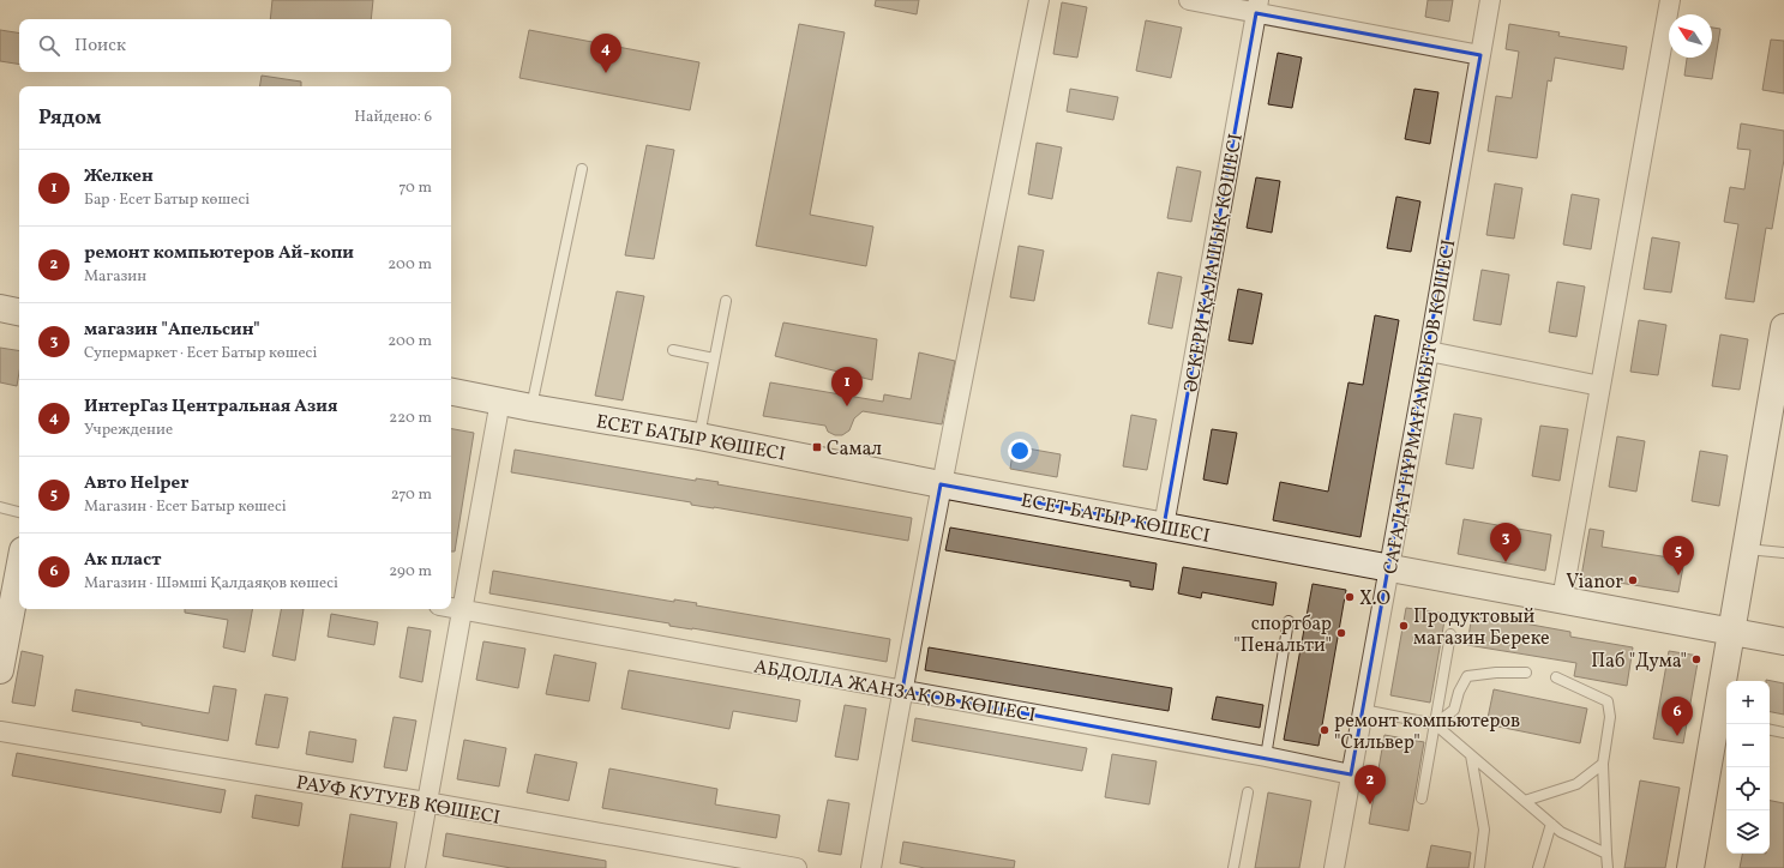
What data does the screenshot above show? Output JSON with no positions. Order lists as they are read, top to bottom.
{
  "streets": {
    "street": [
      "ӘСКЕРИ ҚАЛАШЫҚ КӨШЕСІ",
      "САҒАДАТ НҰРМАҒАМБЕТОВ КӨШЕСІ",
      "ЕСЕТ БАТЫР КӨШЕСІ",
      "АБДОЛЛА ЖАНЗАҚОВ КӨШЕСІ",
      "РАУФ КУТУЕВ КӨШЕСІ"
    ]
  },
  "crossings": [
    ["ӘСКЕРИ ҚАЛАШЫҚ КӨШЕСІ", "ЕСЕТ БАТЫР КӨШЕСІ"],
    ["САҒАДАТ НҰРМАҒАМБЕТОВ КӨШЕСІ", "ЕСЕТ БАТЫР КӨШЕСІ"],
    ["САҒАДАТ НҰРМАҒАМБЕТОВ КӨШЕСІ", "АБДОЛЛА ЖАНЗАҚОВ КӨШЕСІ"]
  ],
  "places": {
    "transit": ["Самал"],
    "other": [
      "Vianor",
      "X.O",
      "Продуктовый магазин Береке",
      "спортбар \"Пенальти\"",
      "Паб \"Дума\"",
      "ремонт компьютеров \"Сильвер\""
    ]
  },
  "north": "top left",
  "page": {
    "search": "Поиск",
    "pins": [
      "4",
      "1",
      "3",
      "5",
      "6",
      "2"
    ],
    "heading": ["Рядом", "Найдено: 6"],
    "list": [
      {
        "mark": "1",
        "name": "Желкен",
        "note": "Бар · Есет Батыр көшесі",
        "value": "70 m"
      },
      {
        "mark": "2",
        "name": "ремонт компьютеров Ай-копи",
        "note": "Магазин",
        "value": "200 m"
      },
      {
        "mark": "3",
        "name": "магазин \"Апельсин\"",
        "note": "Супермаркет · Есет Батыр көшесі",
        "value": "200 m"
      },
      {
        "mark": "4",
        "name": "ИнтерГаз Центральная Азия",
        "note": "Учреждение",
        "value": "220 m"
      },
      {
        "mark": "5",
        "name": "Авто Helper",
        "note": "Магазин · Есет Батыр көшесі",
        "value": "270 m"
      },
      {
        "mark": "6",
        "name": "Ак пласт",
        "note": "Магазин · Шәмші Қалдаяқов көшесі",
        "value": "290 m"
      }
    ],
    "map_buttons": ["+", "−"]
  }
}
